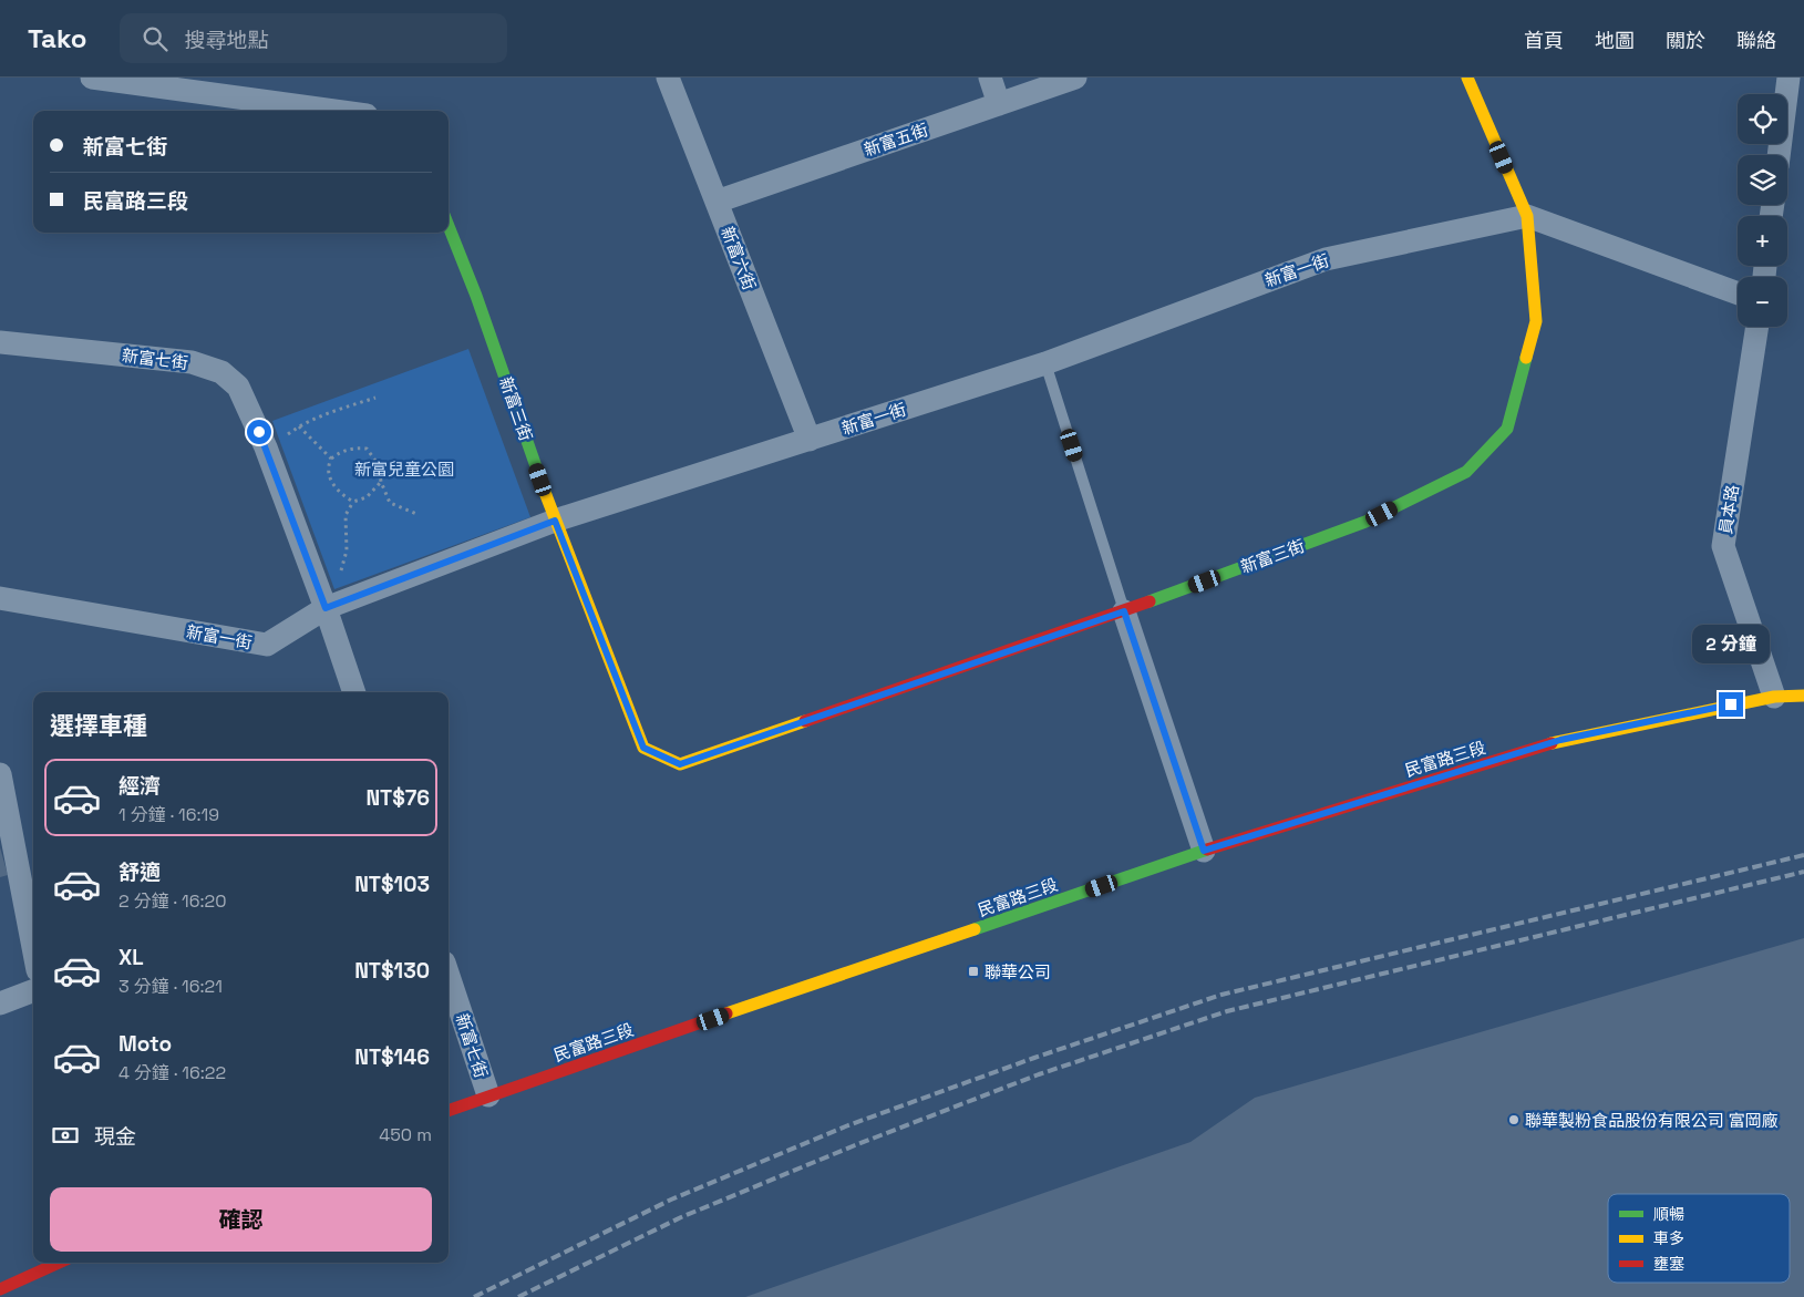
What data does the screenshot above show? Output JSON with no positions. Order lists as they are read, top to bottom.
{
  "streets": {
    "street": [
      "新富五街",
      "新富六街",
      "新富一街",
      "新富七街",
      "新富三街",
      "員本路",
      "民富路三段"
    ]
  },
  "crossings": [
    ["新富五街", "新富六街"],
    ["新富六街", "新富一街"],
    ["新富一街", "新富七街"],
    ["新富一街", "新富三街"],
    ["新富七街", "民富路三段"],
    ["員本路", "民富路三段"]
  ],
  "parks": ["新富兒童公園"],
  "places": {
    "transit": ["聯華公司"],
    "other": ["聯華製粉食品股份有限公司 富岡廠"]
  },
  "legend": ["順暢", "車多", "壅塞"],
  "page": {
    "header": "Tako",
    "search": "搜尋地點",
    "nav": [
      "首頁",
      "地圖",
      "關於",
      "聯絡"
    ],
    "map_buttons": ["+", "−"],
    "banner": ["新富七街", "民富路三段"],
    "bubble": "2 分鐘",
    "heading": "選擇車種",
    "list": [
      {
        "name": "經濟",
        "note": "1 分鐘 · 16:19",
        "value": "NT$76"
      },
      {
        "name": "舒適",
        "note": "2 分鐘 · 16:20",
        "value": "NT$103"
      },
      {
        "name": "XL",
        "note": "3 分鐘 · 16:21",
        "value": "NT$130"
      },
      {
        "name": "Moto",
        "note": "4 分鐘 · 16:22",
        "value": "NT$146"
      }
    ],
    "pay": ["現金", "450 m"],
    "buttons": "確認"
  }
}
